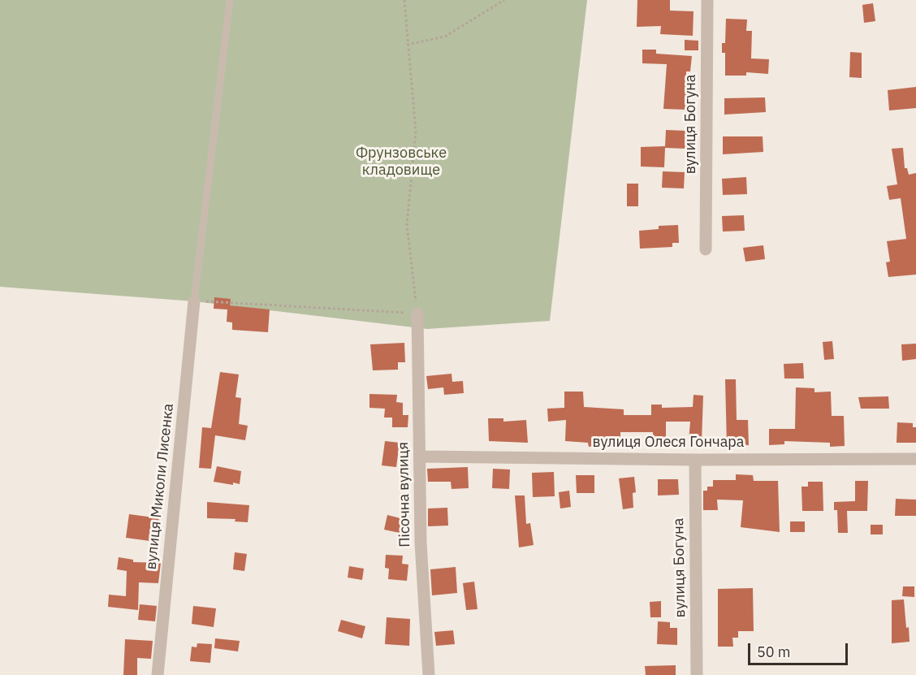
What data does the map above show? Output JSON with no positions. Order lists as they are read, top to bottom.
{
  "streets": {
    "street": [
      "вулиця Богуна",
      "вулиця Олеся Гончара",
      "вулиця Миколи Лисенка",
      "Пісочна вулиця"
    ]
  },
  "crossings": [
    ["вулиця Богуна", "вулиця Олеся Гончара"],
    ["вулиця Олеся Гончара", "Пісочна вулиця"]
  ],
  "parks": ["Фрунзовське кладовище"],
  "scale_bar": "50 m"
}
